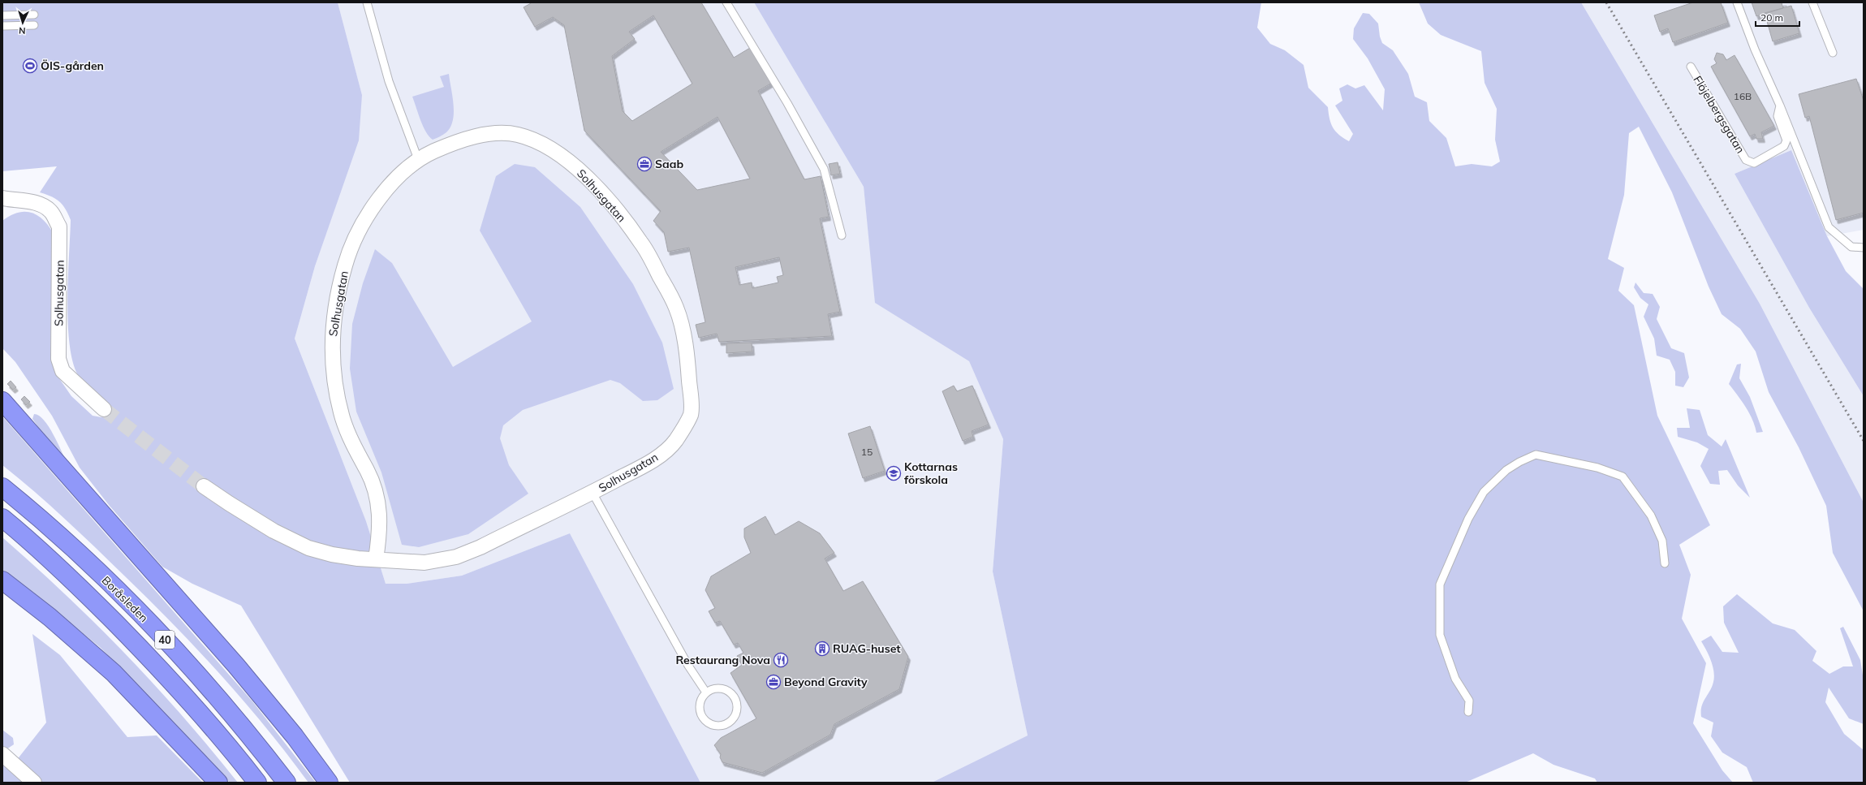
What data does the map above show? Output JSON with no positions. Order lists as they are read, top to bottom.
{
  "streets": {
    "highway": ["Boråsleden", "40"],
    "street": ["Solhusgatan"],
    "lane": ["Flöjelbergsgatan"]
  },
  "places": {
    "sports": ["ÖIS-gården"],
    "office": ["Saab", "Beyond Gravity"],
    "school or university": ["Kottarnas förskola"],
    "building": ["RUAG-huset"],
    "restaurant": ["Restaurang Nova"]
  },
  "house_numbers": ["16B", "15"],
  "scale_bar": "20 m",
  "north": "bottom"
}
